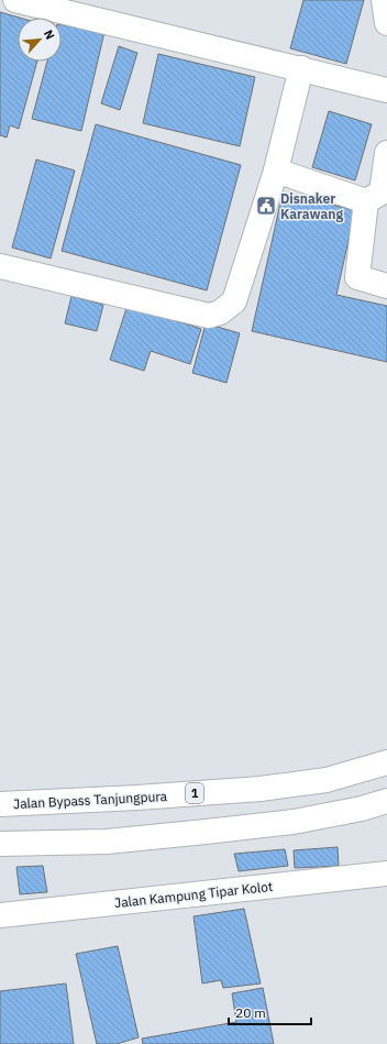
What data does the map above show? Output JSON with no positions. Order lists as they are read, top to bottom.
{
  "streets": {
    "main road": ["1", "Jalan Bypass Tanjungpura", "Jalan Kampung Tipar Kolot"]
  },
  "places": {
    "public building": ["Disnaker Karawang"]
  },
  "scale_bar": "20 m",
  "north": "top right"
}
